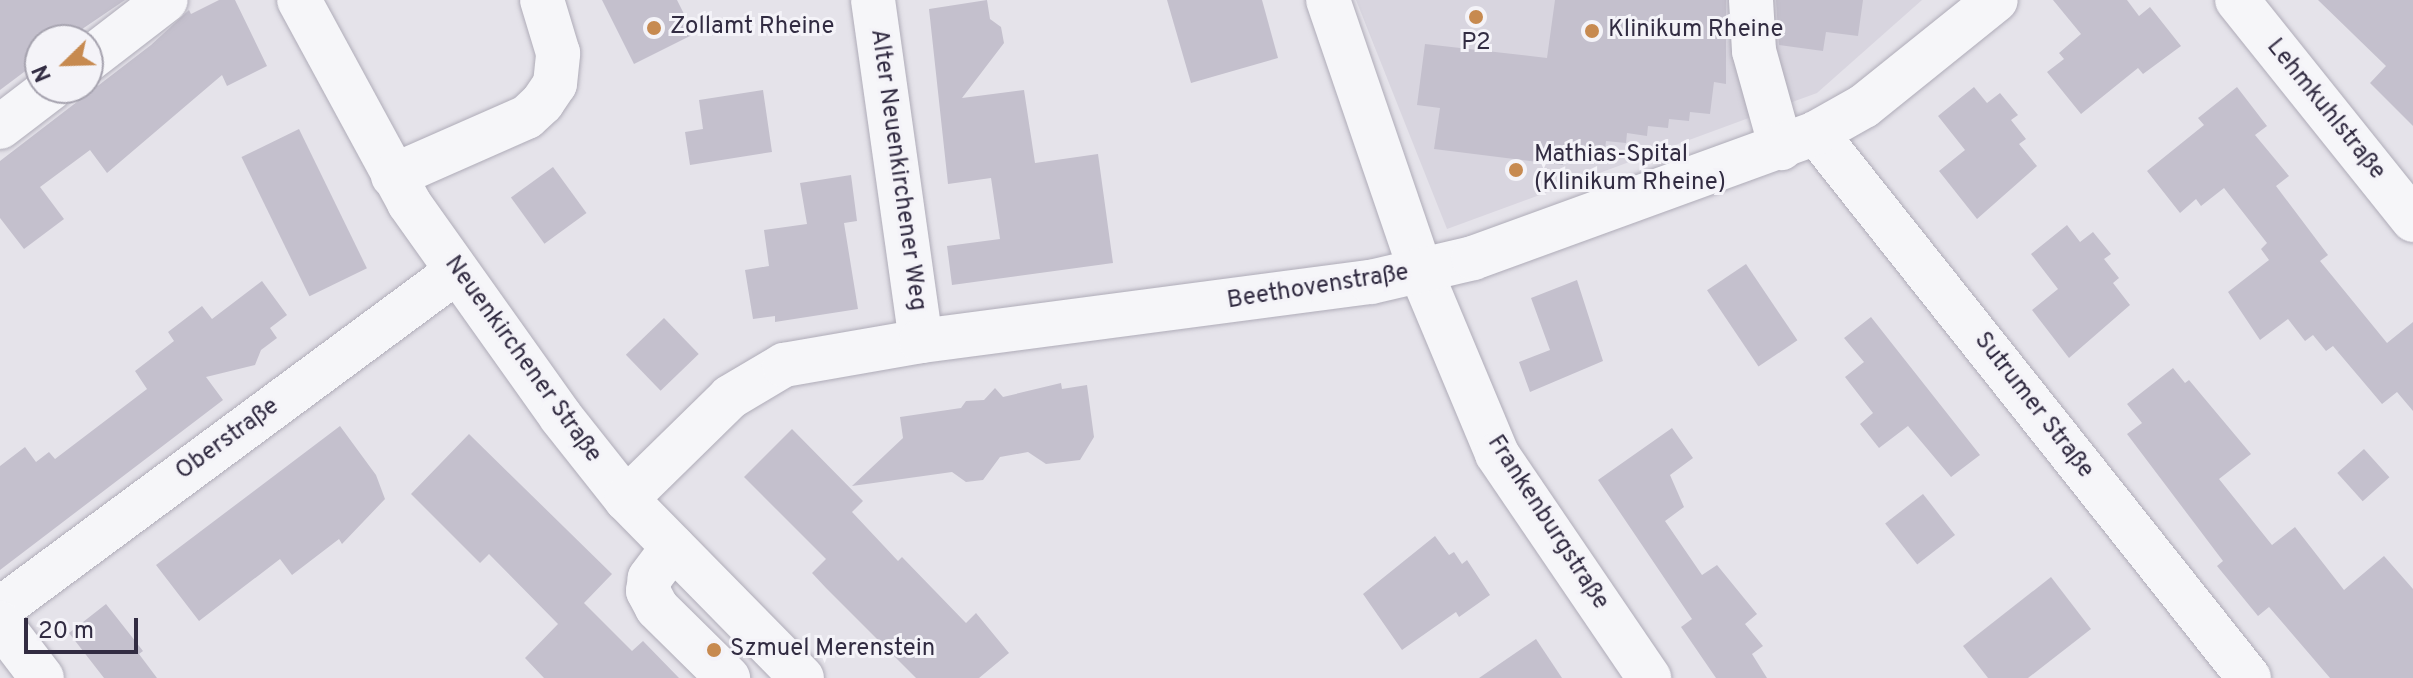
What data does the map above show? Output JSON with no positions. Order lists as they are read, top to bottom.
{
  "streets": {
    "street": [
      "Lehmkuhlstraße",
      "Alter Neuenkirchener Weg",
      "Beethovenstraße",
      "Neuenkirchener Straße",
      "Sutrumer Straße",
      "Oberstraße",
      "Frankenburgstraße"
    ]
  },
  "crossings": [
    ["Alter Neuenkirchener Weg", "Beethovenstraße"],
    ["Beethovenstraße", "Neuenkirchener Straße"],
    ["Beethovenstraße", "Sutrumer Straße"],
    ["Beethovenstraße", "Frankenburgstraße"],
    ["Neuenkirchener Straße", "Oberstraße"]
  ],
  "places": [
    "P2",
    "Zollamt Rheine",
    "Klinikum Rheine",
    "Mathias-Spital (Klinikum Rheine)",
    "Szmuel Merenstein"
  ],
  "scale_bar": "20 m",
  "north": "bottom left"
}
